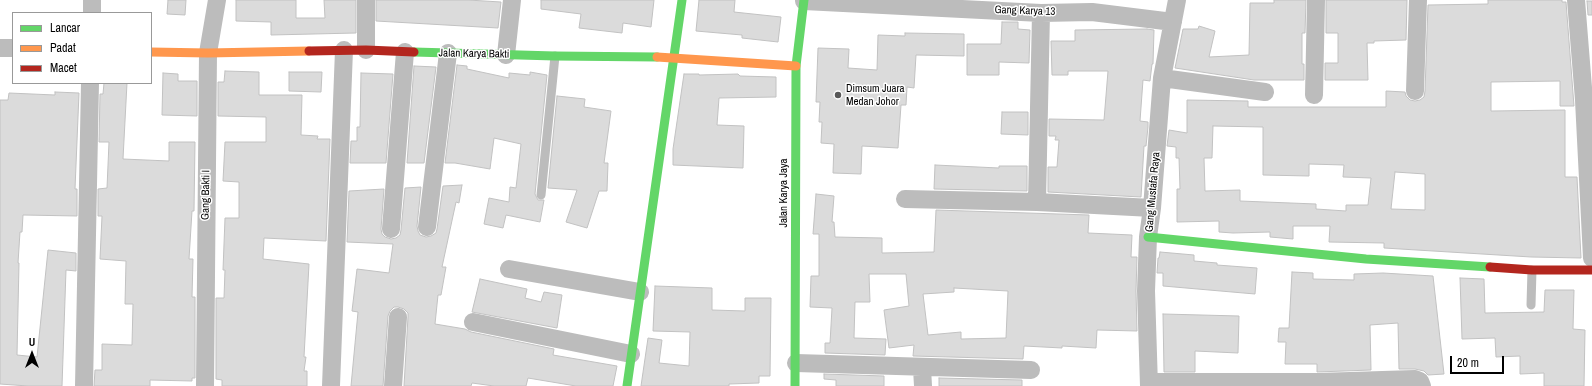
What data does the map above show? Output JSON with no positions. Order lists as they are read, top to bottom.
{
  "streets": {
    "street": [
      "Gang Karya 13",
      "Jalan Karya Bakti",
      "Gang Mustafa Raya",
      "Jalan Karya Jaya",
      "Gang Bakti I"
    ]
  },
  "crossings": [
    ["Gang Karya 13", "Gang Mustafa Raya"],
    ["Gang Karya 13", "Jalan Karya Jaya"],
    ["Jalan Karya Bakti", "Jalan Karya Jaya"],
    ["Jalan Karya Bakti", "Gang Bakti I"]
  ],
  "places": ["Dimsum Juara Medan Johor"],
  "legend": ["Lancar", "Padat", "Macet"],
  "scale_bar": "20 m",
  "north": "top"
}
